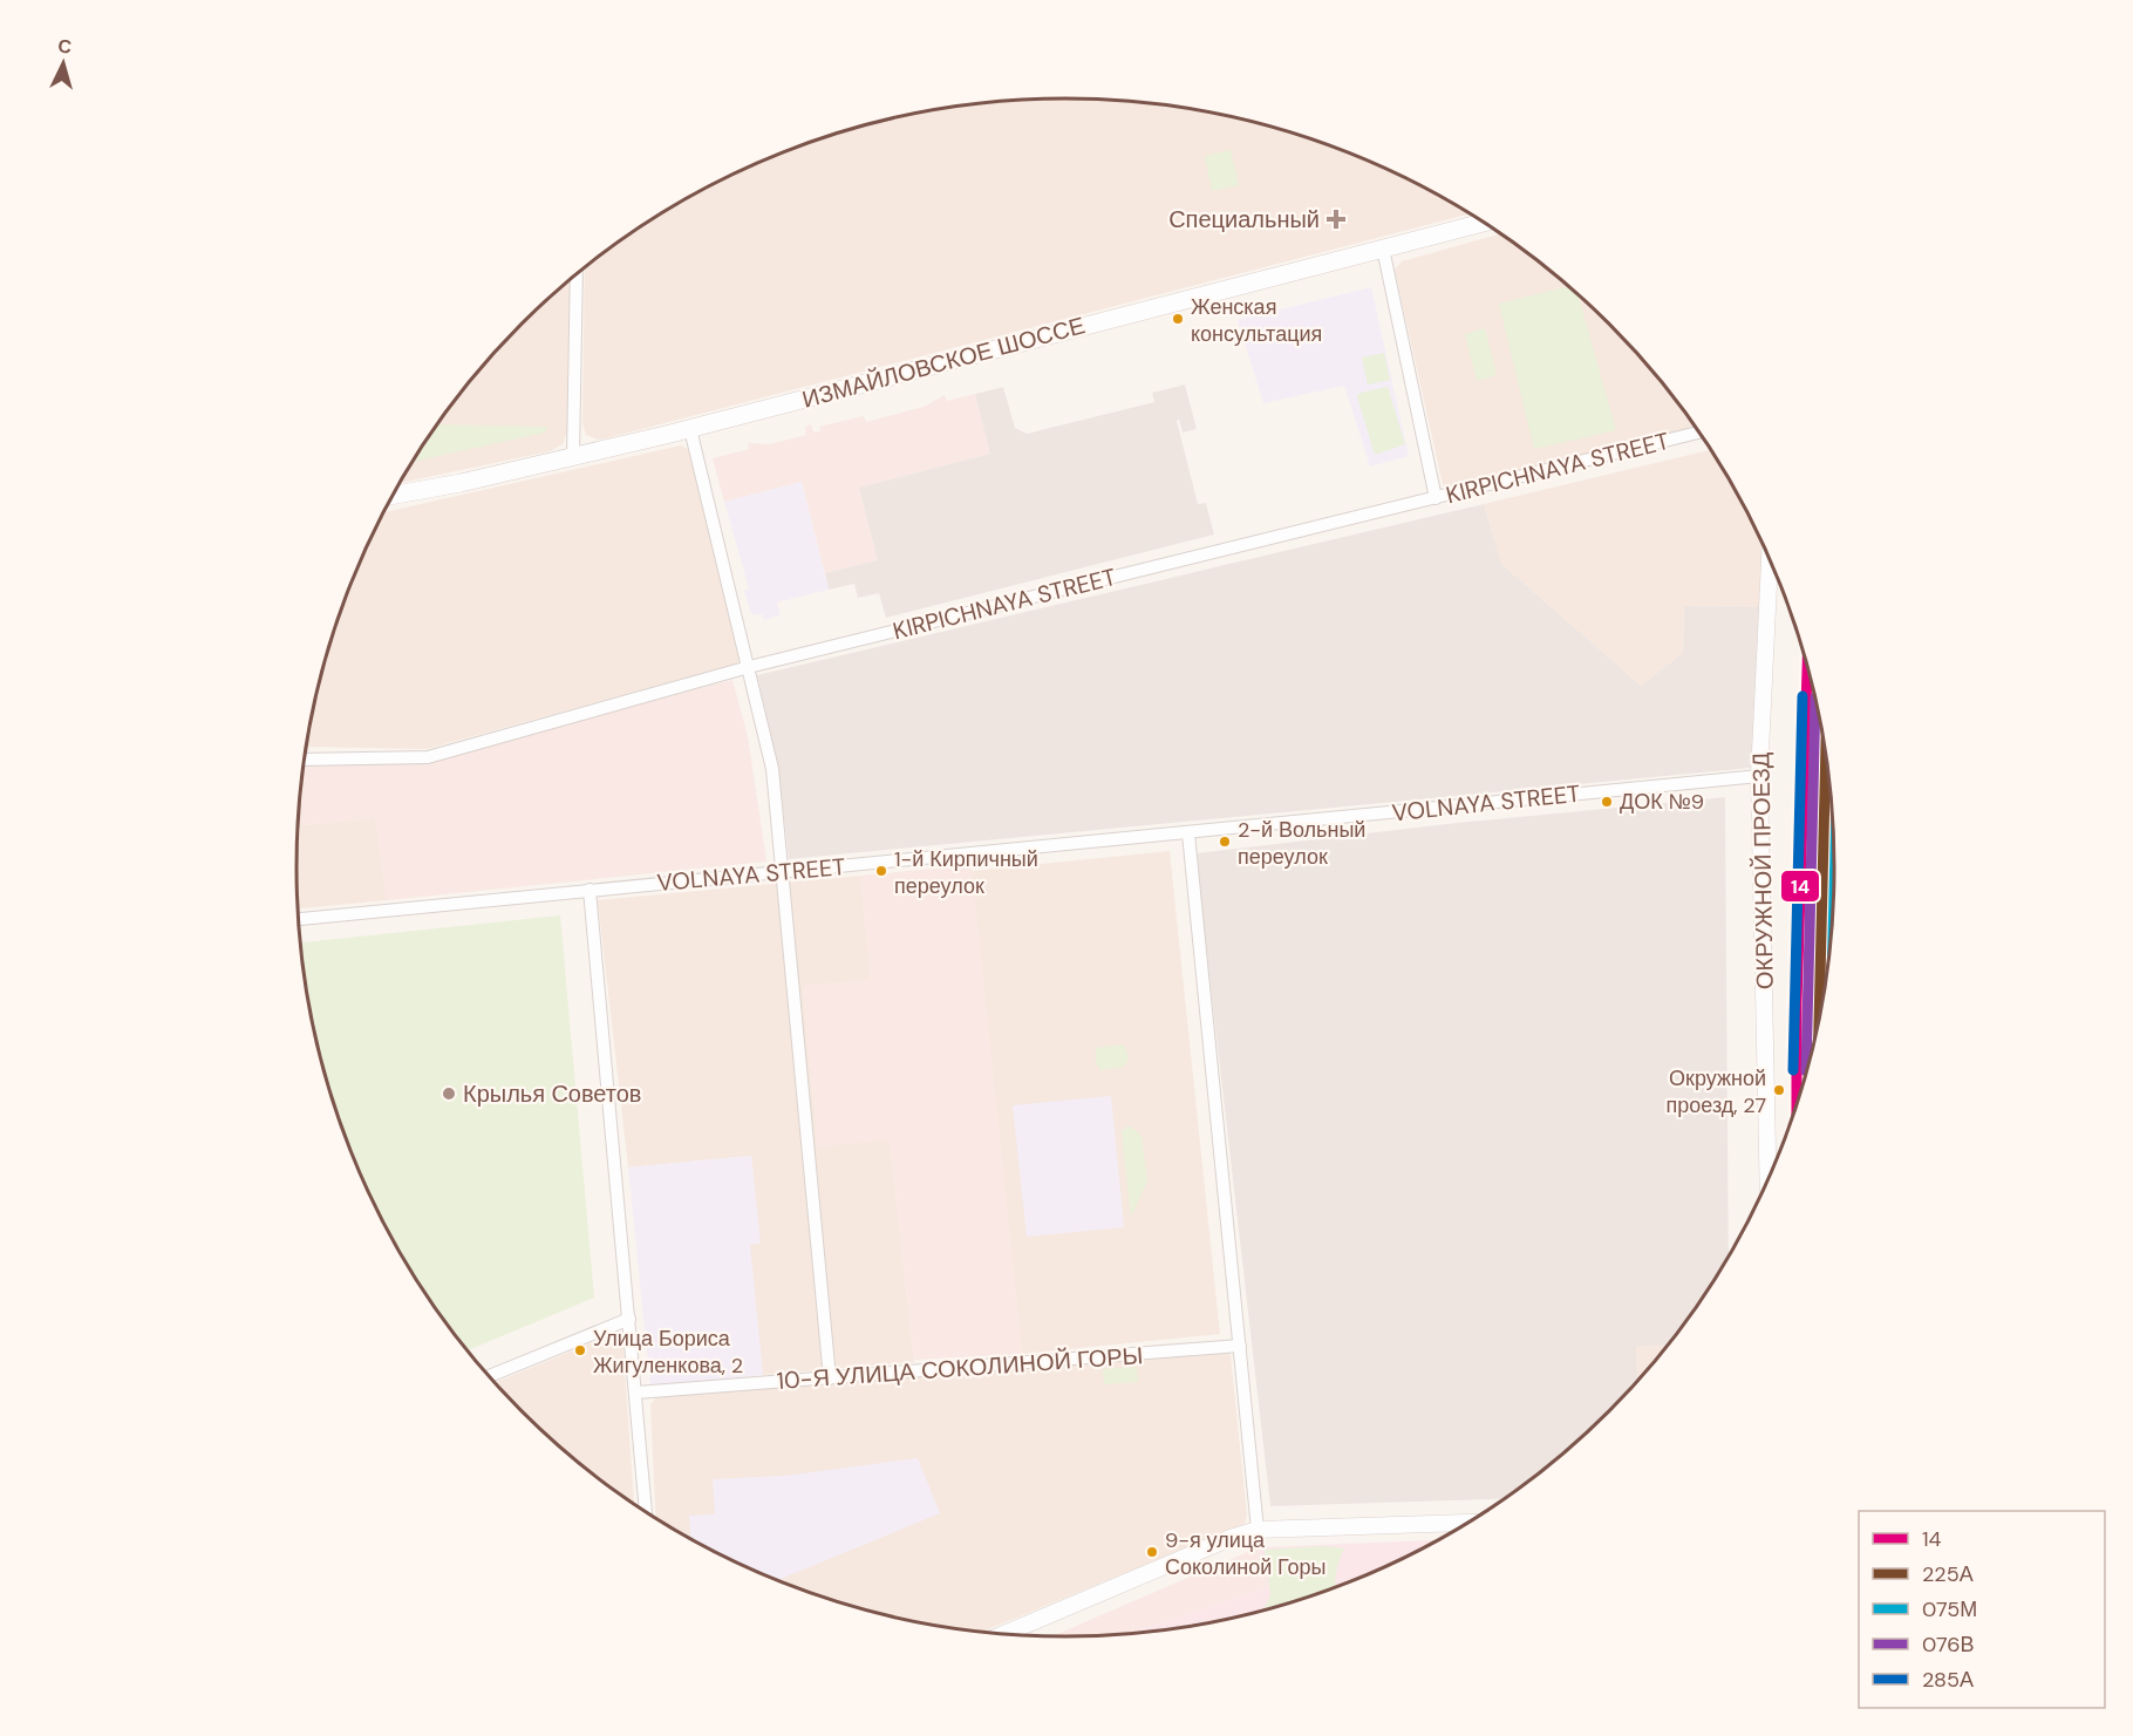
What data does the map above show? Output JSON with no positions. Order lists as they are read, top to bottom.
{
  "streets": {
    "main road": ["ИЗМАЙЛОВСКОЕ ШОССЕ"],
    "street": [
      "KIRPICHNAYA STREET",
      "VOLNAYA STREET",
      "ОКРУЖНОЙ ПРОЕЗД",
      "10-Я УЛИЦА СОКОЛИНОЙ ГОРЫ"
    ]
  },
  "crossings": [
    ["VOLNAYA STREET", "ОКРУЖНОЙ ПРОЕЗД"]
  ],
  "places": {
    "health": ["Специальный"],
    "other": [
      "Женская консультация",
      "ДОК №9",
      "2-й Вольный переулок",
      "1-й Кирпичный переулок",
      "Окружной проезд, 27",
      "Крылья Советов",
      "Улица Бориса Жигуленкова, 2",
      "9-я улица Соколиной Горы"
    ]
  },
  "lines": [
    "transit line 14",
    "transit line 285А",
    "transit line 076В",
    "transit line 225А",
    "transit line 075М"
  ],
  "legend": [
    "14",
    "225А",
    "075М",
    "076В",
    "285А"
  ],
  "north": "top"
}
